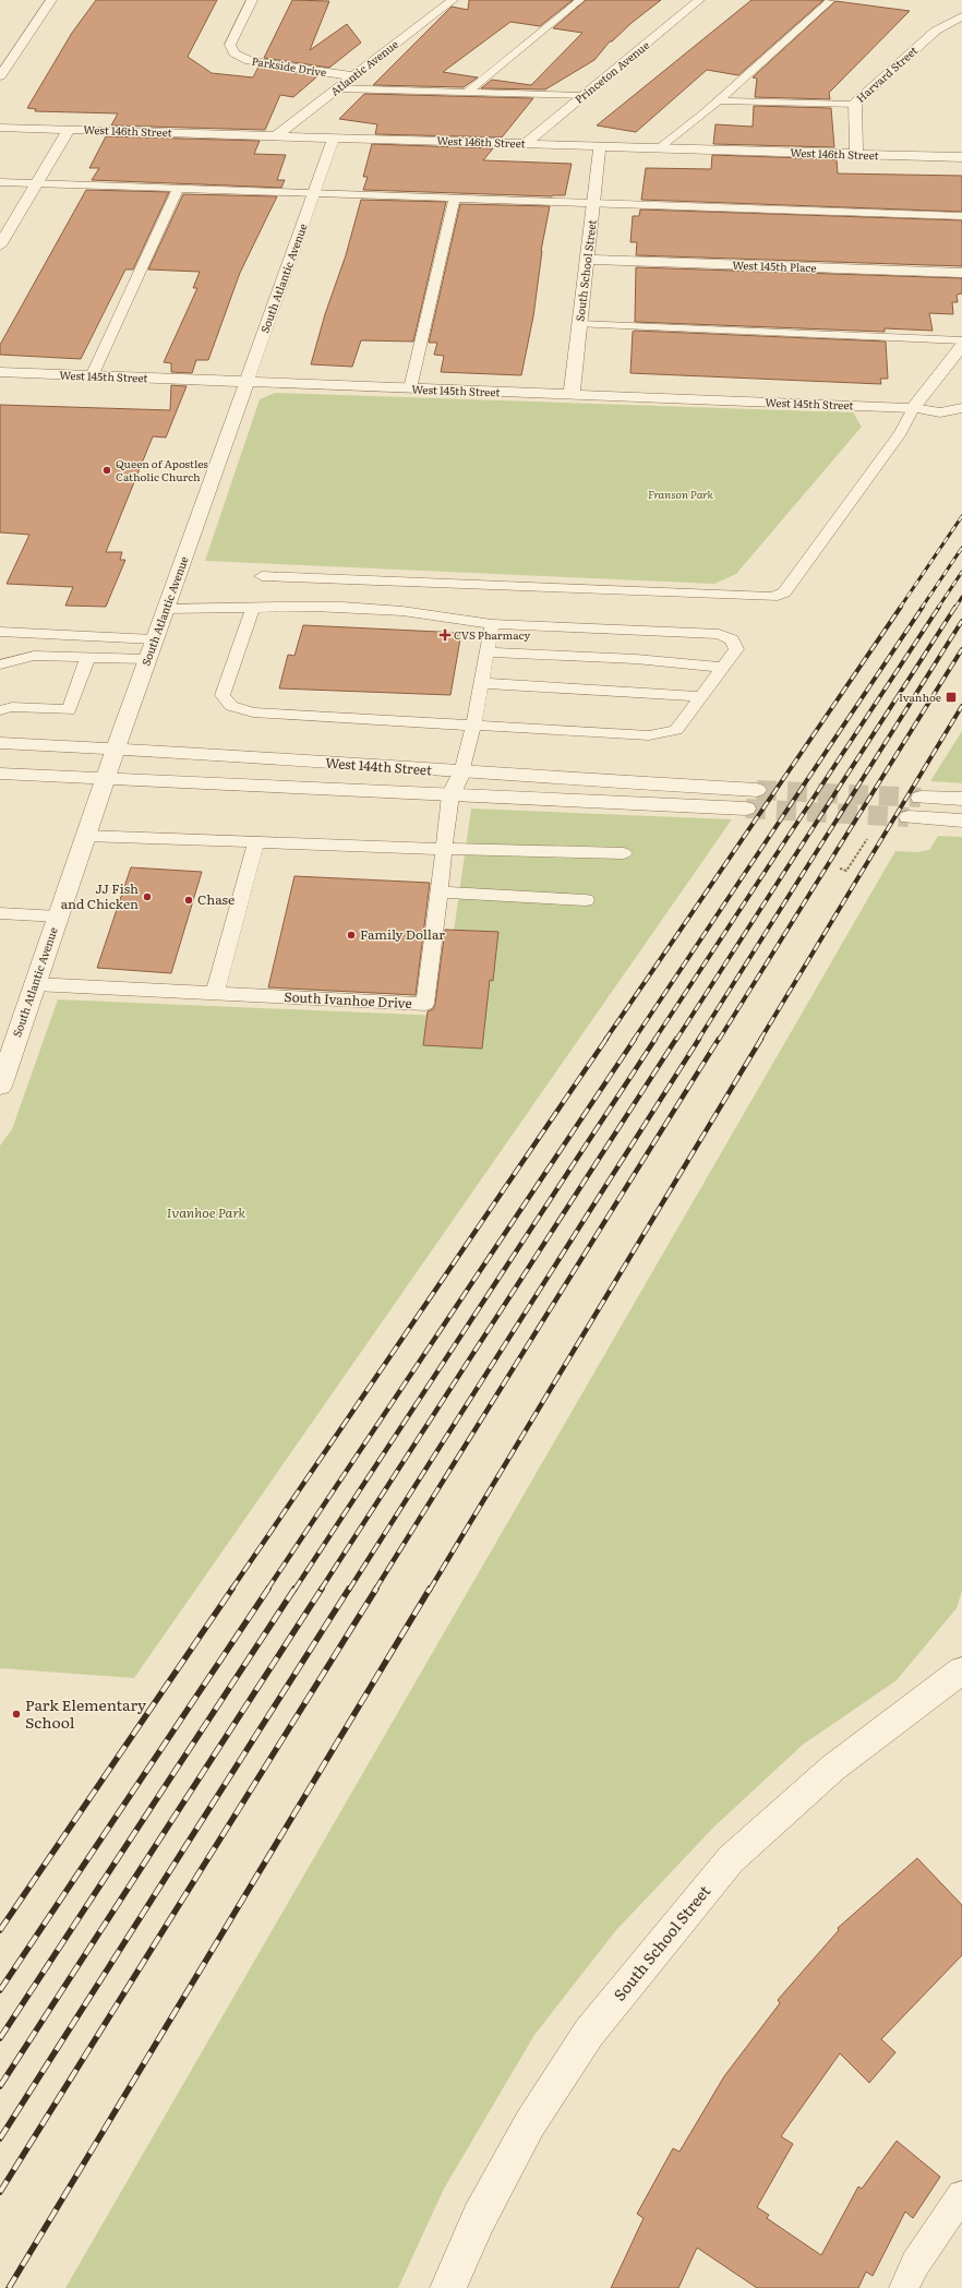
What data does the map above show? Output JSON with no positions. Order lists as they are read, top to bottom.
{
  "streets": {
    "street": [
      "Parkside Drive",
      "Atlantic Avenue",
      "Princeton Avenue",
      "Harvard Street",
      "West 146th Street",
      "West 145th Place",
      "South School Street",
      "South Atlantic Avenue",
      "West 145th Street",
      "West 144th Street",
      "South Ivanhoe Drive"
    ]
  },
  "crossings": [
    ["Parkside Drive", "Atlantic Avenue"],
    ["Atlantic Avenue", "West 146th Street"],
    ["Princeton Avenue", "West 146th Street"],
    ["Harvard Street", "West 146th Street"],
    ["West 146th Street", "South School Street"],
    ["West 146th Street", "South Atlantic Avenue"],
    ["West 145th Place", "South School Street"],
    ["South School Street", "West 145th Street"],
    ["South Atlantic Avenue", "West 145th Street"],
    ["South Atlantic Avenue", "West 144th Street"],
    ["South Atlantic Avenue", "South Ivanhoe Drive"],
    ["West 144th Street", "South Ivanhoe Drive"]
  ],
  "parks": ["Franson Park", "Ivanhoe Park"],
  "places": {
    "other": [
      "Queen of Apostles Catholic Church",
      "JJ Fish and Chicken",
      "Chase",
      "Family Dollar",
      "Park Elementary School"
    ],
    "health": ["CVS Pharmacy"],
    "transit": ["Ivanhoe"]
  }
}
